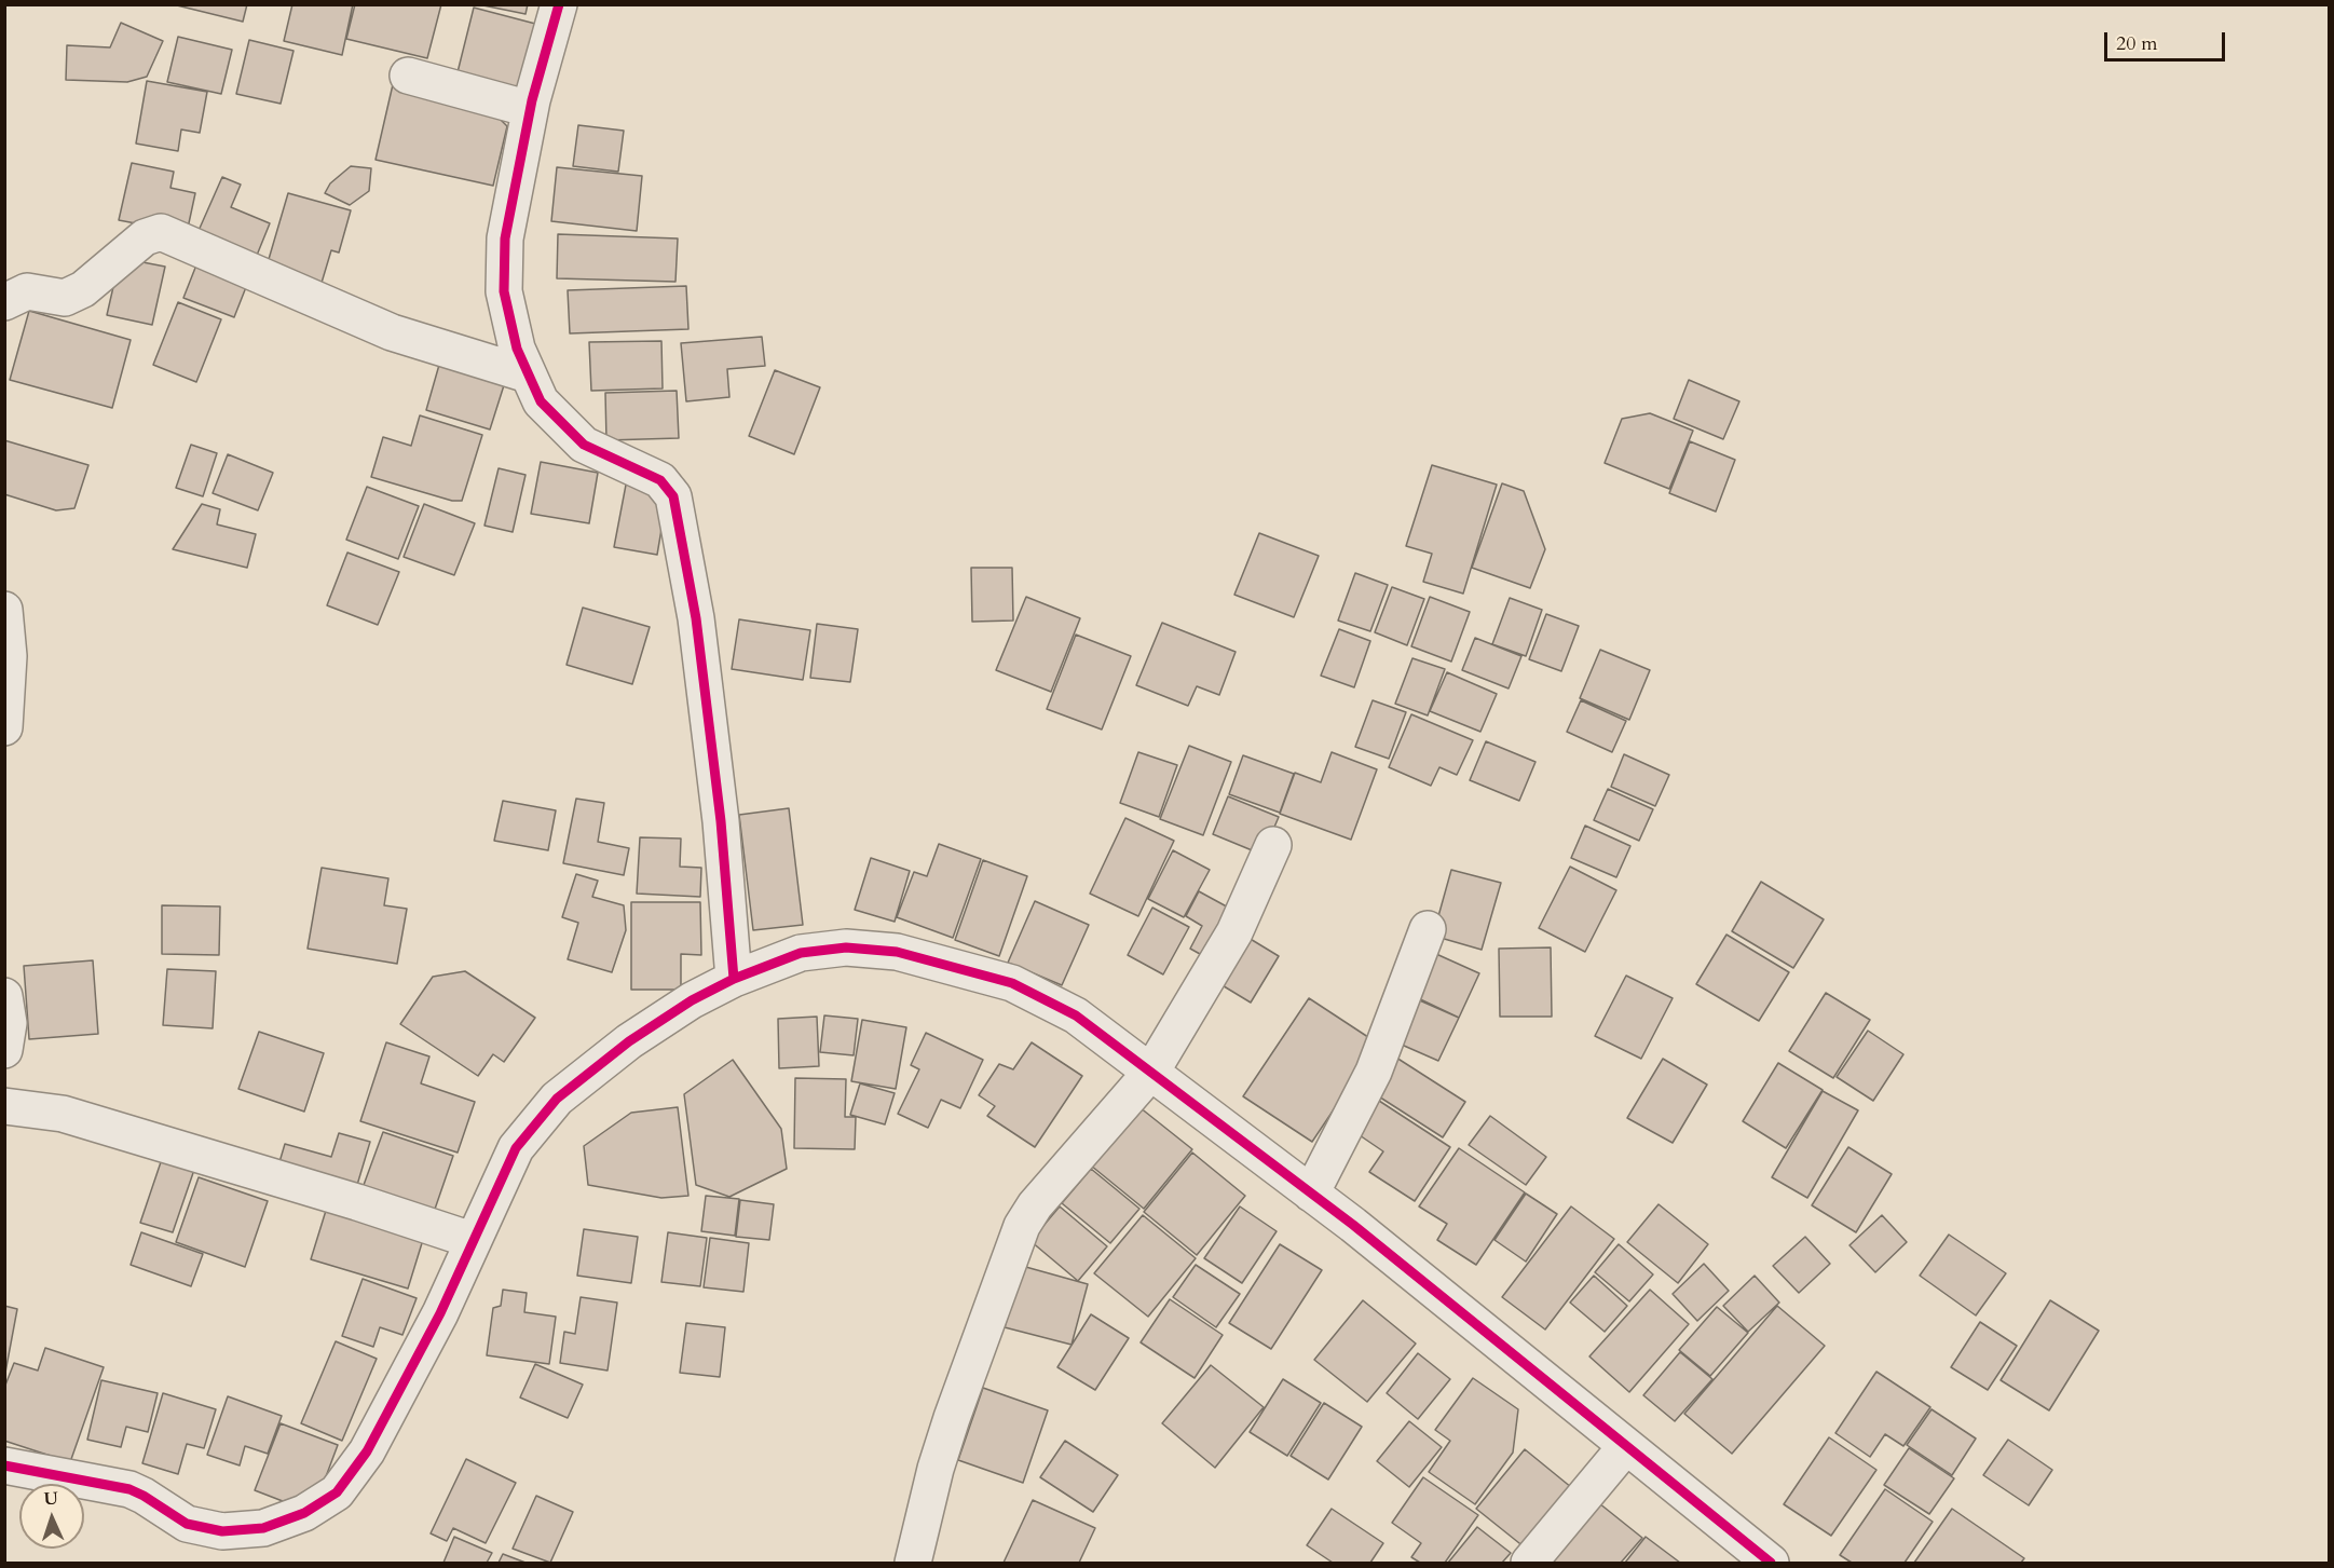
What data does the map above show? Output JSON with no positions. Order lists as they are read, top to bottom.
{
  "scale_bar": "20 m",
  "north": "top"
}
